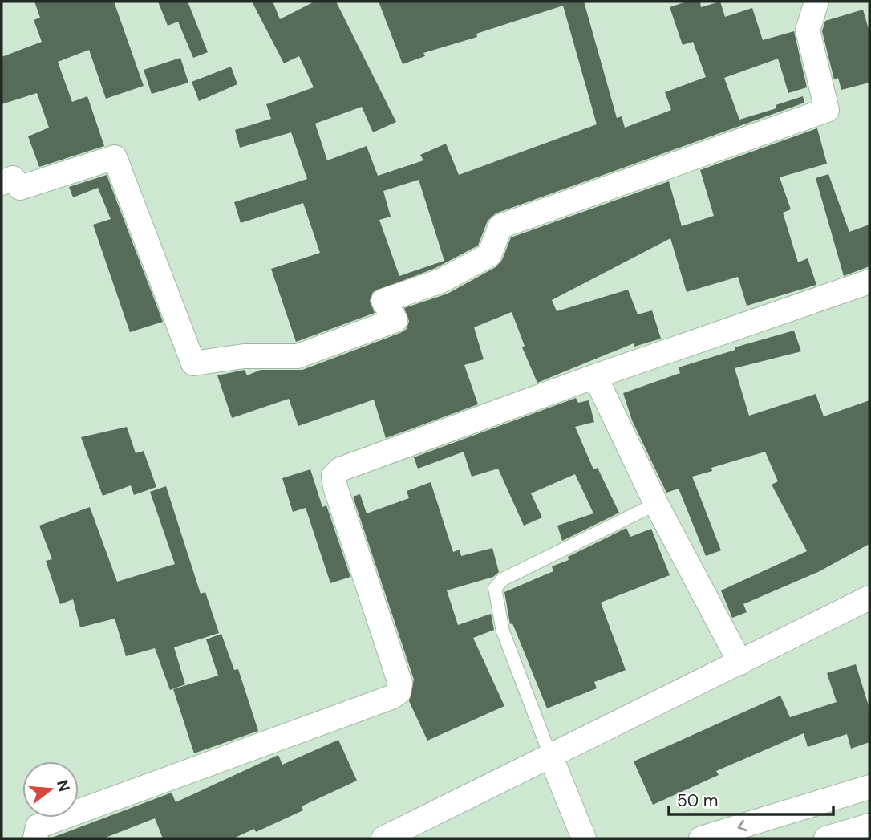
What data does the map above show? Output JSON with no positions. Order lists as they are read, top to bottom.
{
  "scale_bar": "50 m",
  "north": "right"
}
